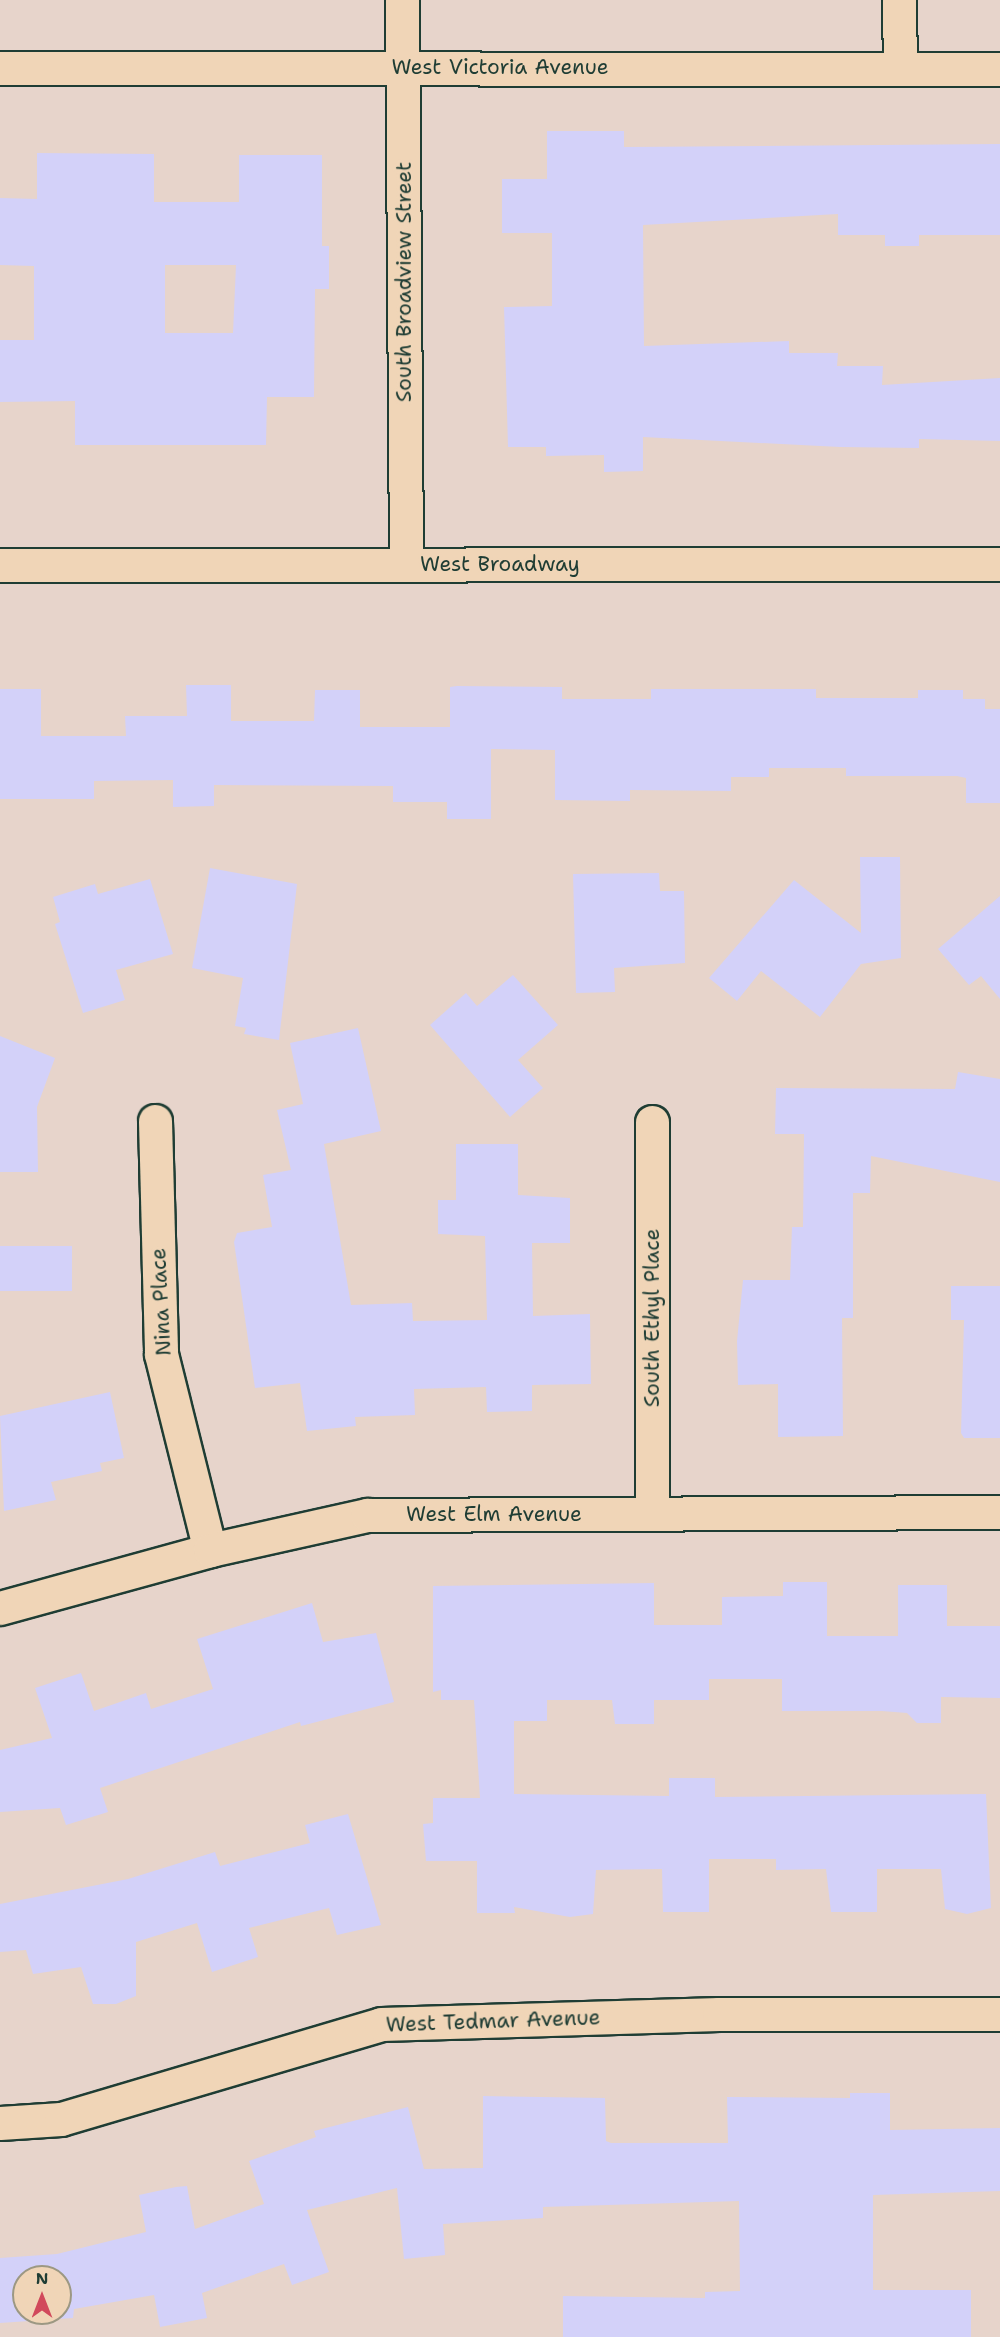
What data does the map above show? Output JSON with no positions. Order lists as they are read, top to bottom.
{
  "streets": {
    "street": [
      "West Victoria Avenue",
      "South Broadview Street",
      "West Broadway",
      "Nina Place",
      "South Ethyl Place",
      "West Elm Avenue",
      "West Tedmar Avenue"
    ]
  },
  "crossings": [
    ["West Victoria Avenue", "South Broadview Street"],
    ["South Broadview Street", "West Broadway"],
    ["Nina Place", "West Elm Avenue"],
    ["South Ethyl Place", "West Elm Avenue"]
  ],
  "north": "top"
}
